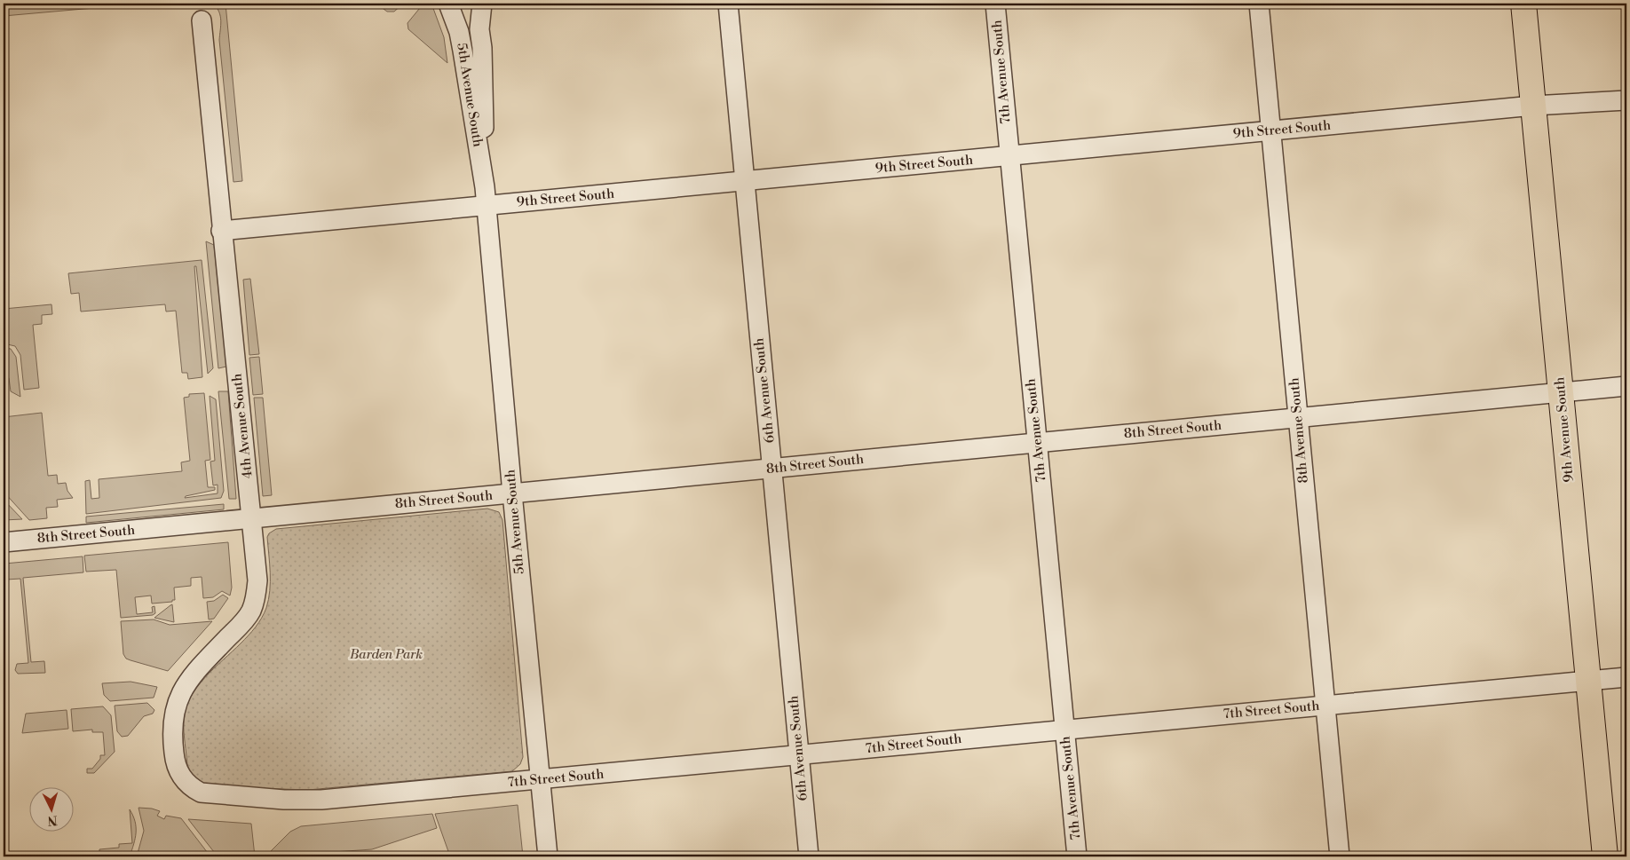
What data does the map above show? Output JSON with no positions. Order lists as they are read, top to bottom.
{
  "streets": {
    "main road": ["9th Avenue South"],
    "street": [
      "7th Avenue South",
      "5th Avenue South",
      "9th Street South",
      "6th Avenue South",
      "4th Avenue South",
      "8th Street South",
      "8th Avenue South",
      "7th Street South"
    ]
  },
  "crossings": [
    ["7th Avenue South", "9th Street South"],
    ["7th Avenue South", "8th Street South"],
    ["7th Avenue South", "7th Street South"],
    ["5th Avenue South", "9th Street South"],
    ["5th Avenue South", "8th Street South"],
    ["5th Avenue South", "7th Street South"],
    ["9th Street South", "6th Avenue South"],
    ["9th Street South", "4th Avenue South"],
    ["9th Street South", "9th Avenue South"],
    ["9th Street South", "8th Avenue South"],
    ["6th Avenue South", "8th Street South"],
    ["6th Avenue South", "7th Street South"],
    ["4th Avenue South", "8th Street South"],
    ["4th Avenue South", "7th Street South"],
    ["8th Street South", "9th Avenue South"],
    ["8th Street South", "8th Avenue South"],
    ["9th Avenue South", "7th Street South"],
    ["8th Avenue South", "7th Street South"]
  ],
  "parks": ["Barden Park"],
  "north": "bottom"
}
